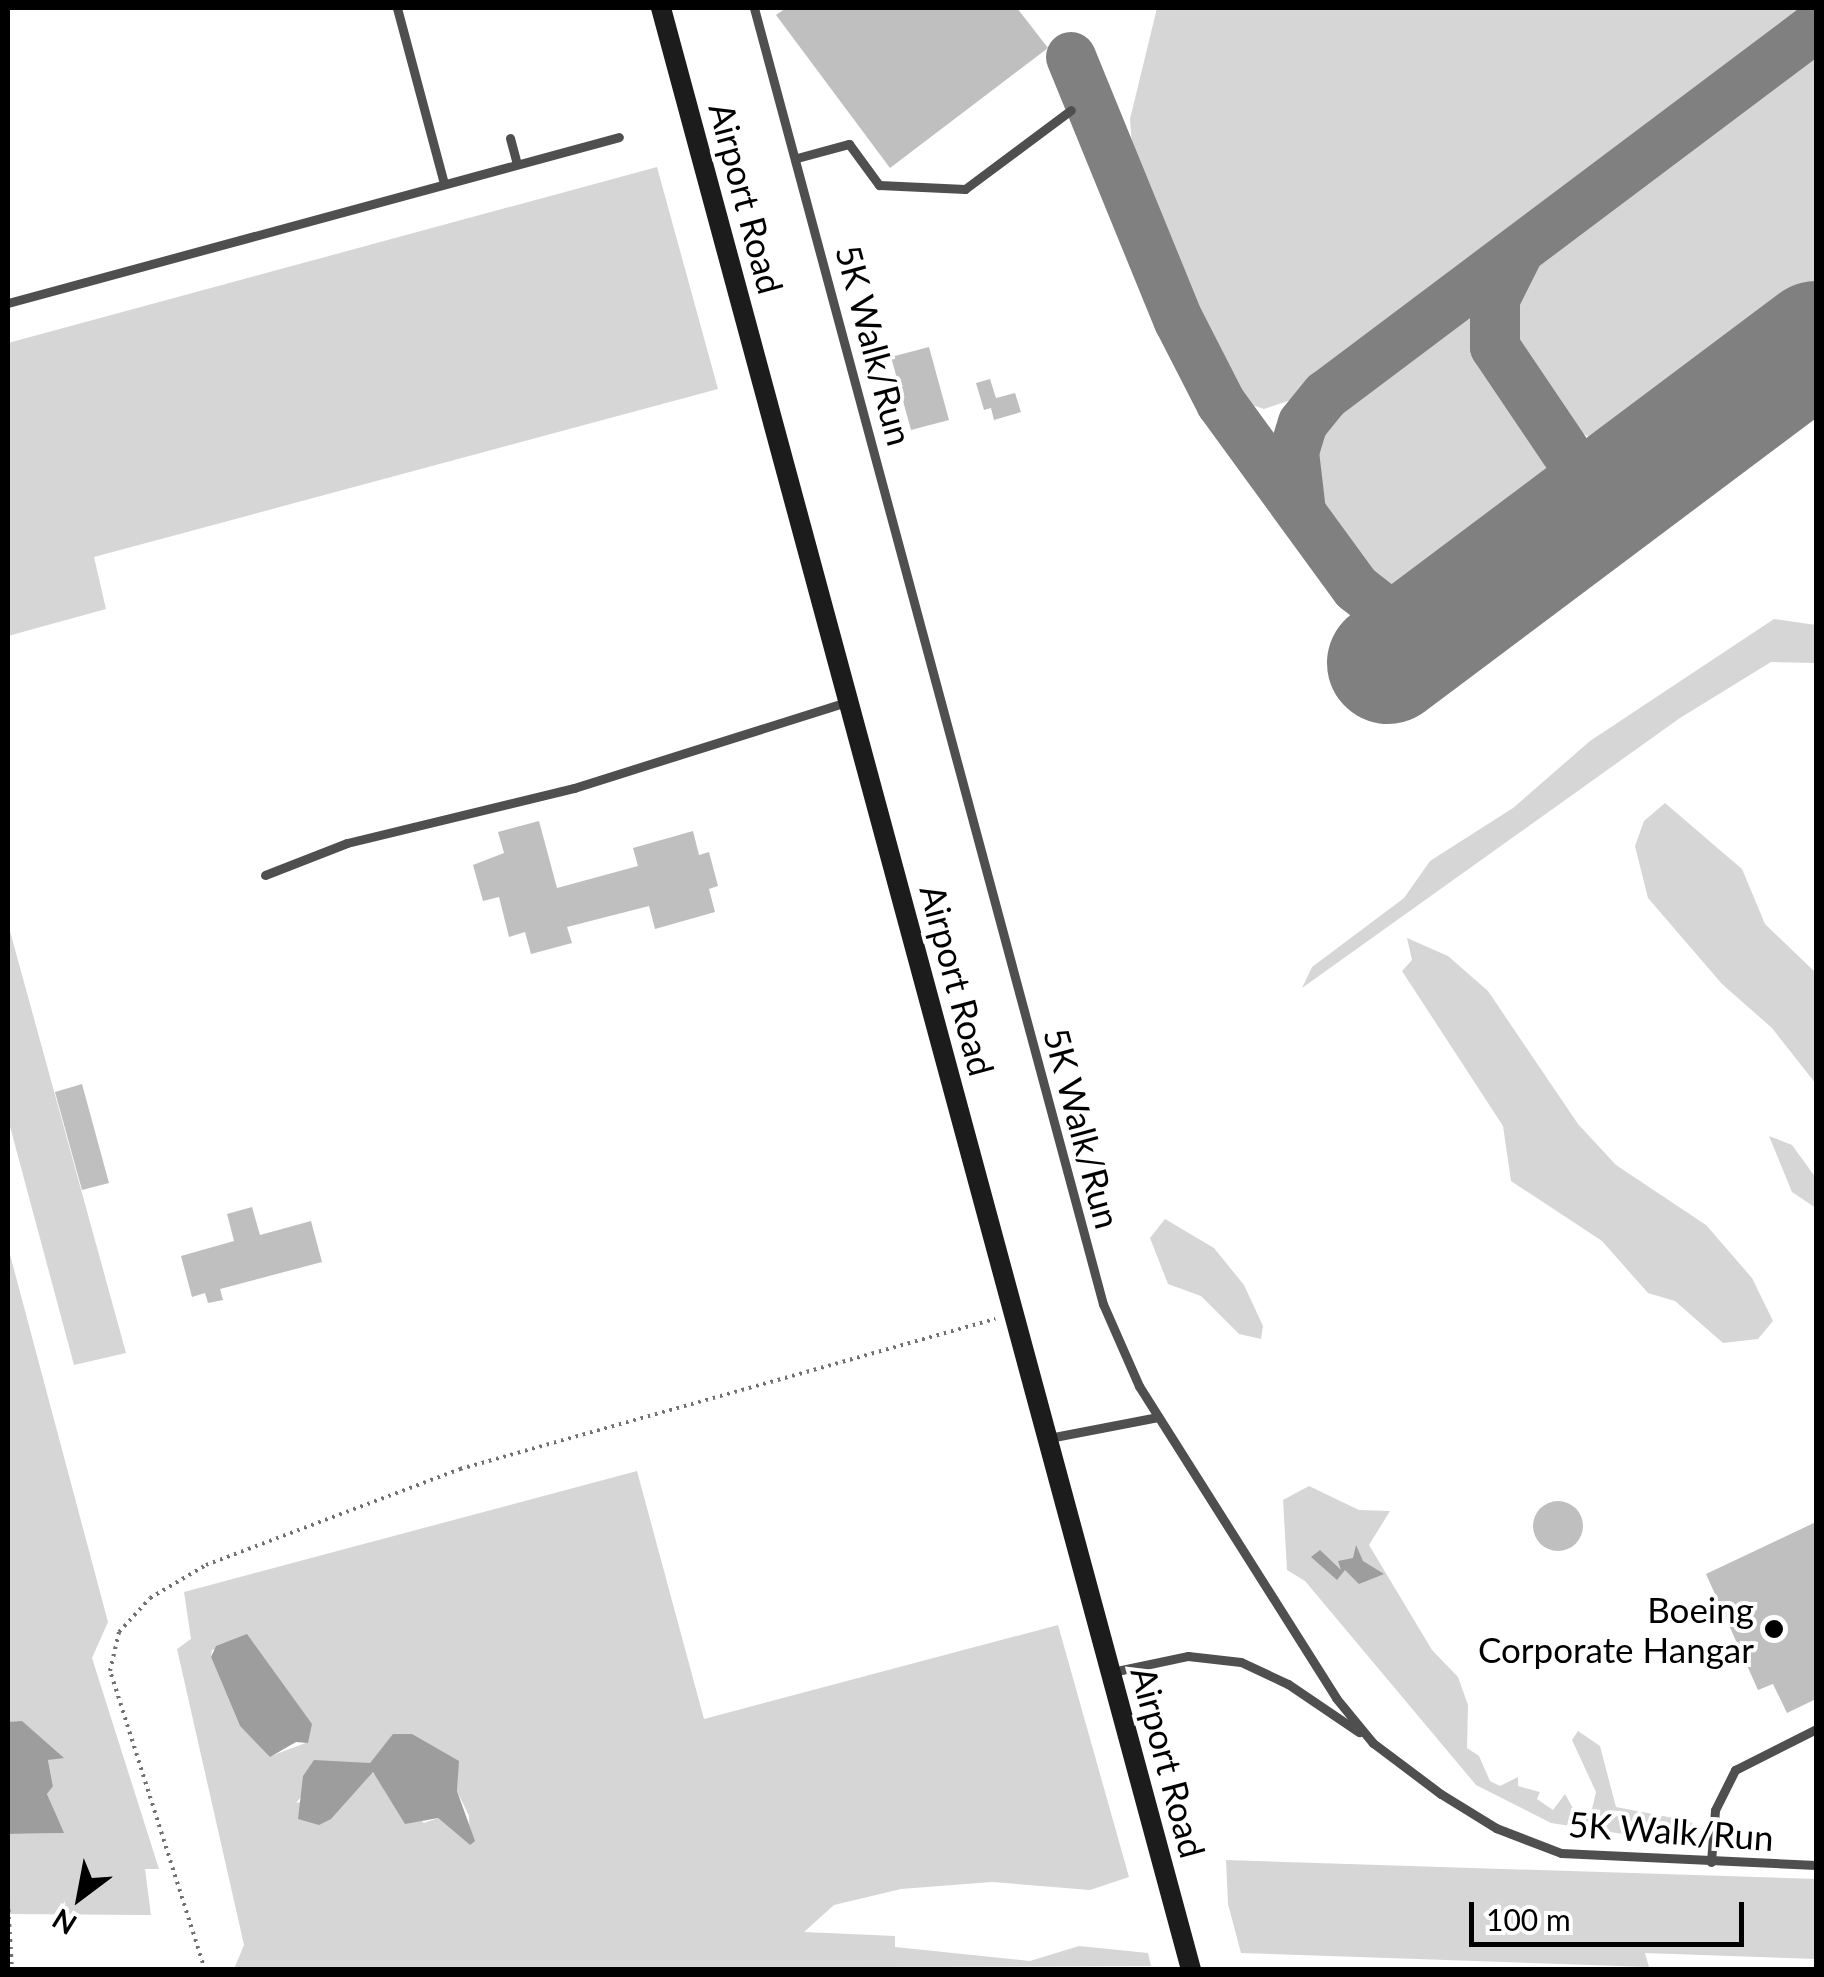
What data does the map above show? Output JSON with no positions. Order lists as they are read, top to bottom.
{
  "streets": {
    "main road": ["Airport Road"],
    "lane": ["5K Walk/Run"]
  },
  "places": ["Boeing Corporate Hangar"],
  "scale_bar": "100 m",
  "north": "bottom left"
}
